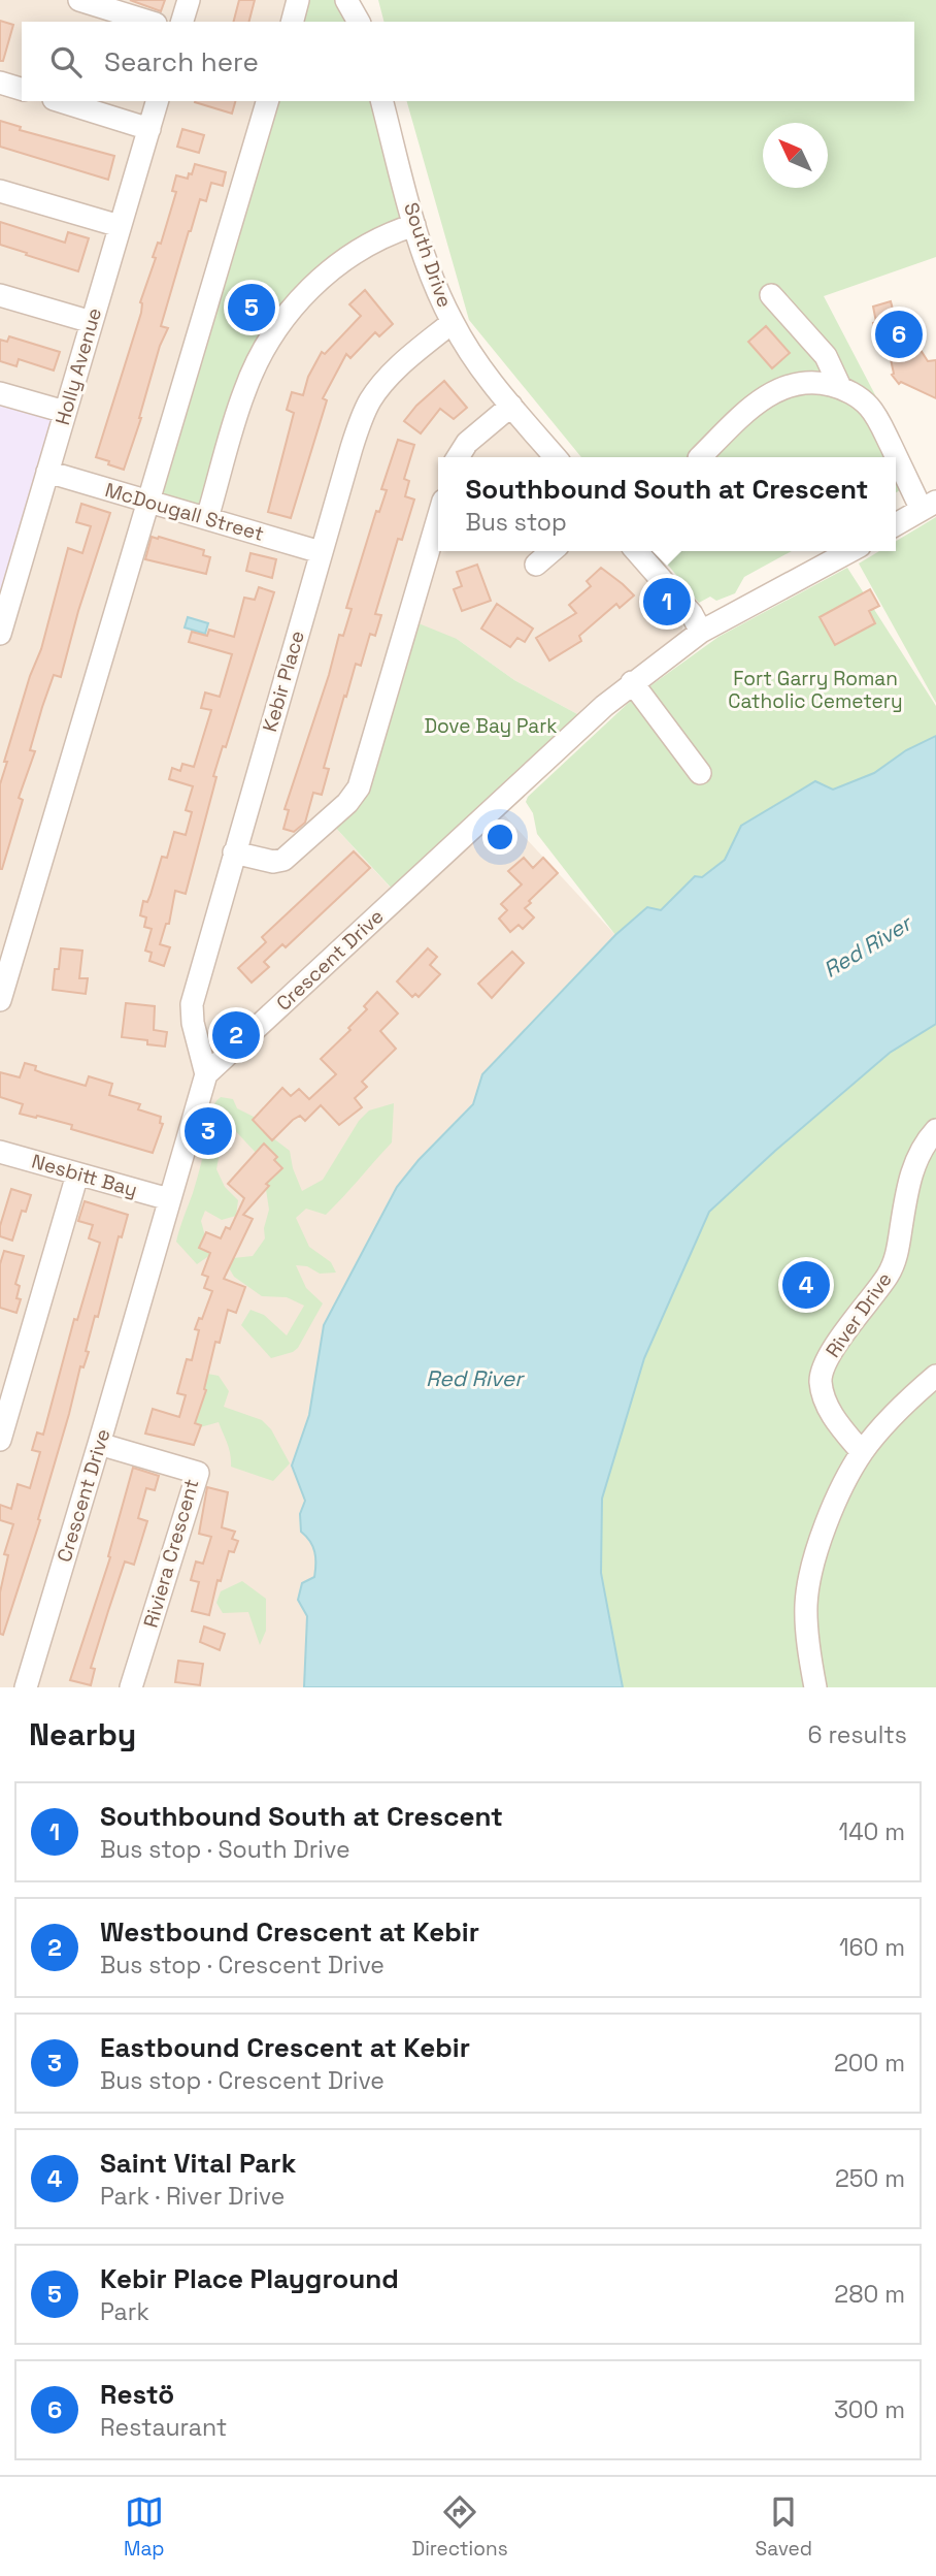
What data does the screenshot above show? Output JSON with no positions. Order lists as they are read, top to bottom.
{
  "streets": {
    "street": [
      "South Drive",
      "Holly Avenue",
      "McDougall Street",
      "Kebir Place",
      "Crescent Drive",
      "Nesbitt Bay",
      "River Drive",
      "Riviera Crescent"
    ]
  },
  "crossings": [
    ["South Drive", "Kebir Place"],
    ["Holly Avenue", "McDougall Street"],
    ["McDougall Street", "Kebir Place"],
    ["Kebir Place", "Crescent Drive"],
    ["Crescent Drive", "Nesbitt Bay"],
    ["Crescent Drive", "Riviera Crescent"]
  ],
  "water": ["Red River"],
  "parks": ["Fort Garry Roman Catholic Cemetery", "Dove Bay Park"],
  "north": "top left",
  "page": {
    "search": "Search here",
    "pins": [
      "5",
      "6",
      "1",
      "2",
      "3",
      "4"
    ],
    "popup": ["Southbound South at Crescent", "Bus stop"],
    "heading": ["Nearby", "6 results"],
    "list": [
      {
        "mark": "1",
        "name": "Southbound South at Crescent",
        "note": "Bus stop · South Drive",
        "value": "140 m"
      },
      {
        "mark": "2",
        "name": "Westbound Crescent at Kebir",
        "note": "Bus stop · Crescent Drive",
        "value": "160 m"
      },
      {
        "mark": "3",
        "name": "Eastbound Crescent at Kebir",
        "note": "Bus stop · Crescent Drive",
        "value": "200 m"
      },
      {
        "mark": "4",
        "name": "Saint Vital Park",
        "note": "Park · River Drive",
        "value": "250 m"
      },
      {
        "mark": "5",
        "name": "Kebir Place Playground",
        "note": "Park",
        "value": "280 m"
      },
      {
        "mark": "6",
        "name": "Restö",
        "note": "Restaurant",
        "value": "300 m"
      }
    ],
    "nav": ["Map", "Directions", "Saved"]
  }
}
